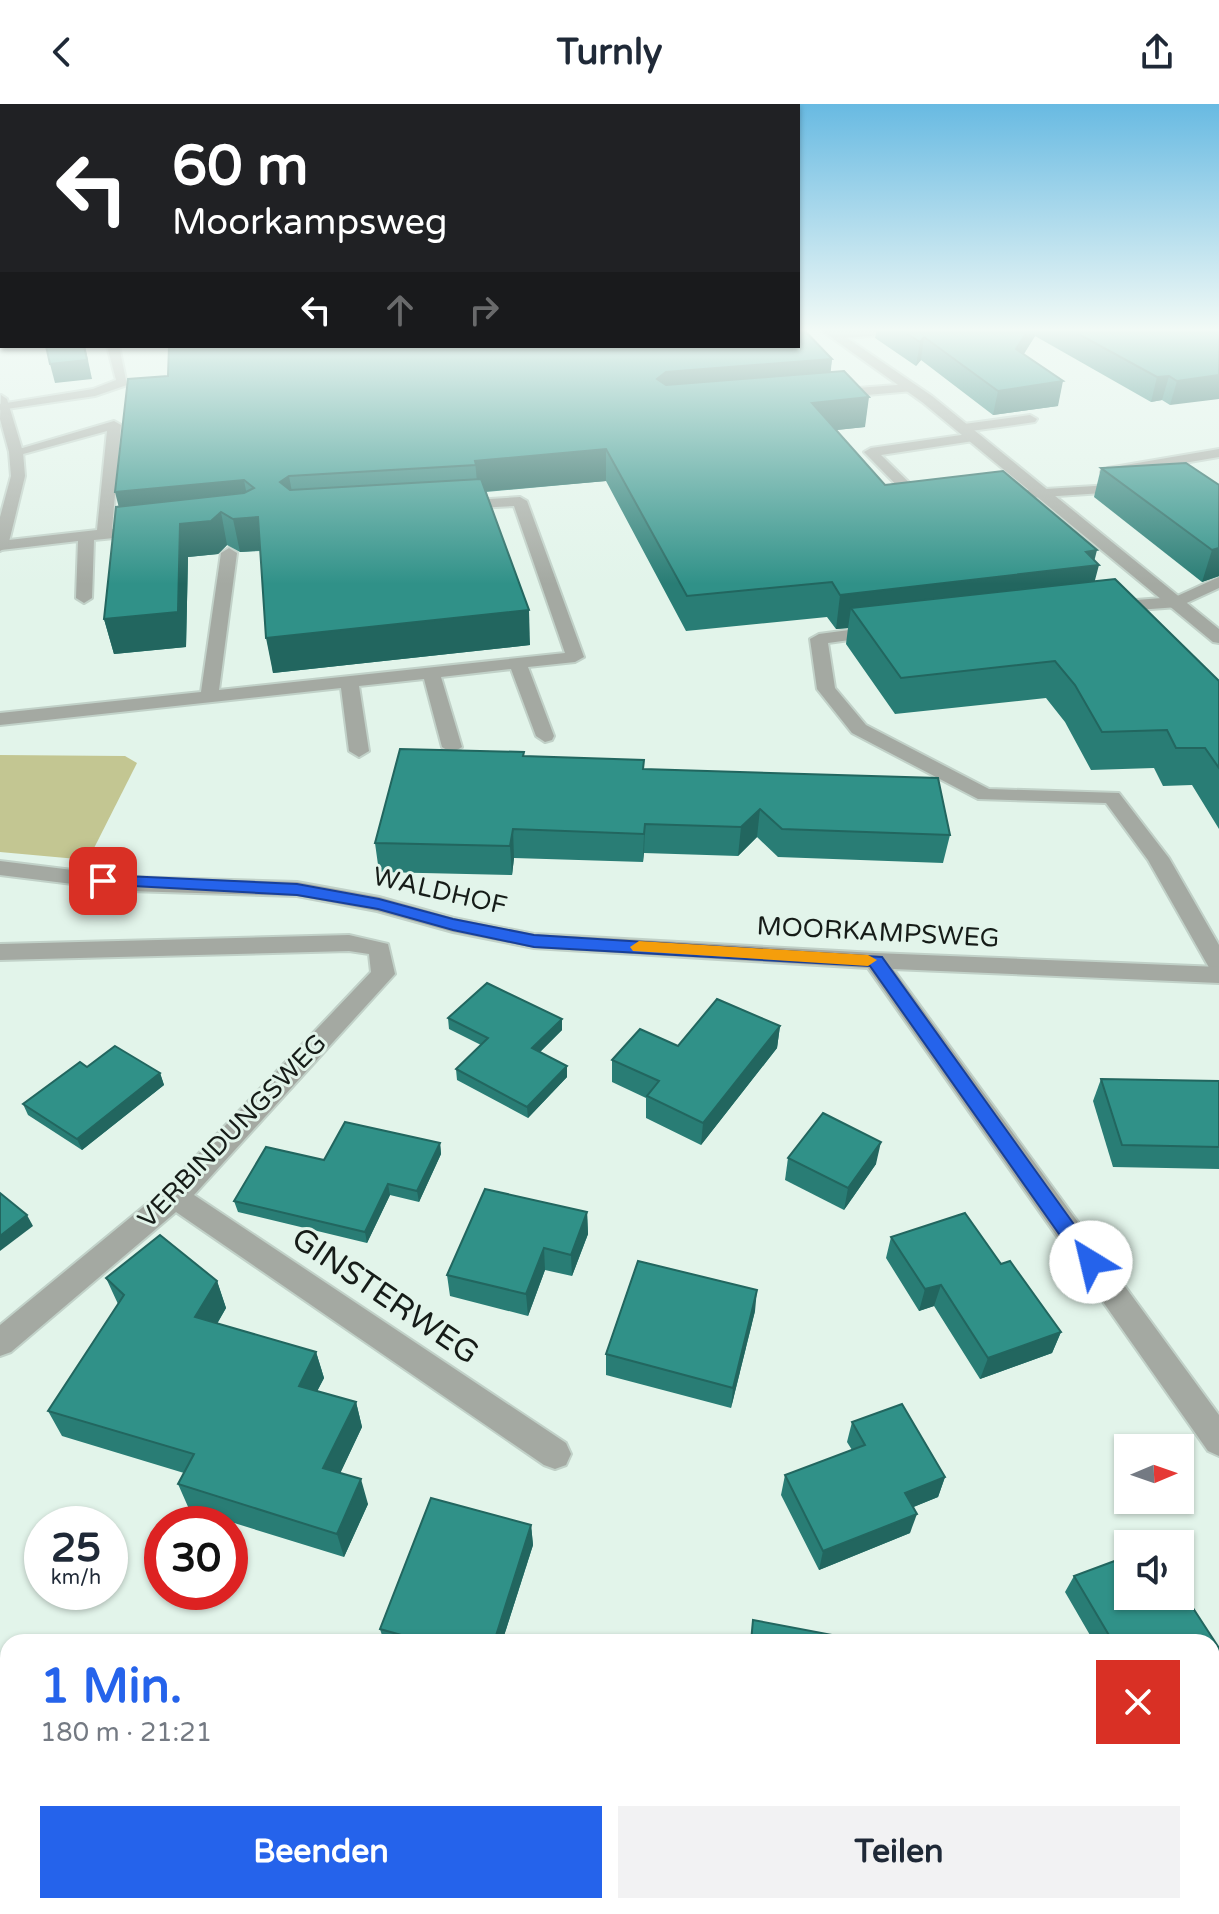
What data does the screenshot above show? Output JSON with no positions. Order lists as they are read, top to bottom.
{
  "streets": {
    "street": [
      "WALDHOF",
      "MOORKAMPSWEG",
      "VERBINDUNGSWEG",
      "GINSTERWEG"
    ]
  },
  "crossings": [
    ["WALDHOF", "MOORKAMPSWEG"],
    ["VERBINDUNGSWEG", "GINSTERWEG"]
  ],
  "north": "right",
  "page": {
    "header": "Turnly",
    "turn": ["60 m", "Moorkampsweg"],
    "speed": "25 km/h",
    "limit": "30",
    "heading": ["1 Min.", "180 m · 21:21"],
    "buttons": ["Beenden", "Teilen"]
  }
}
